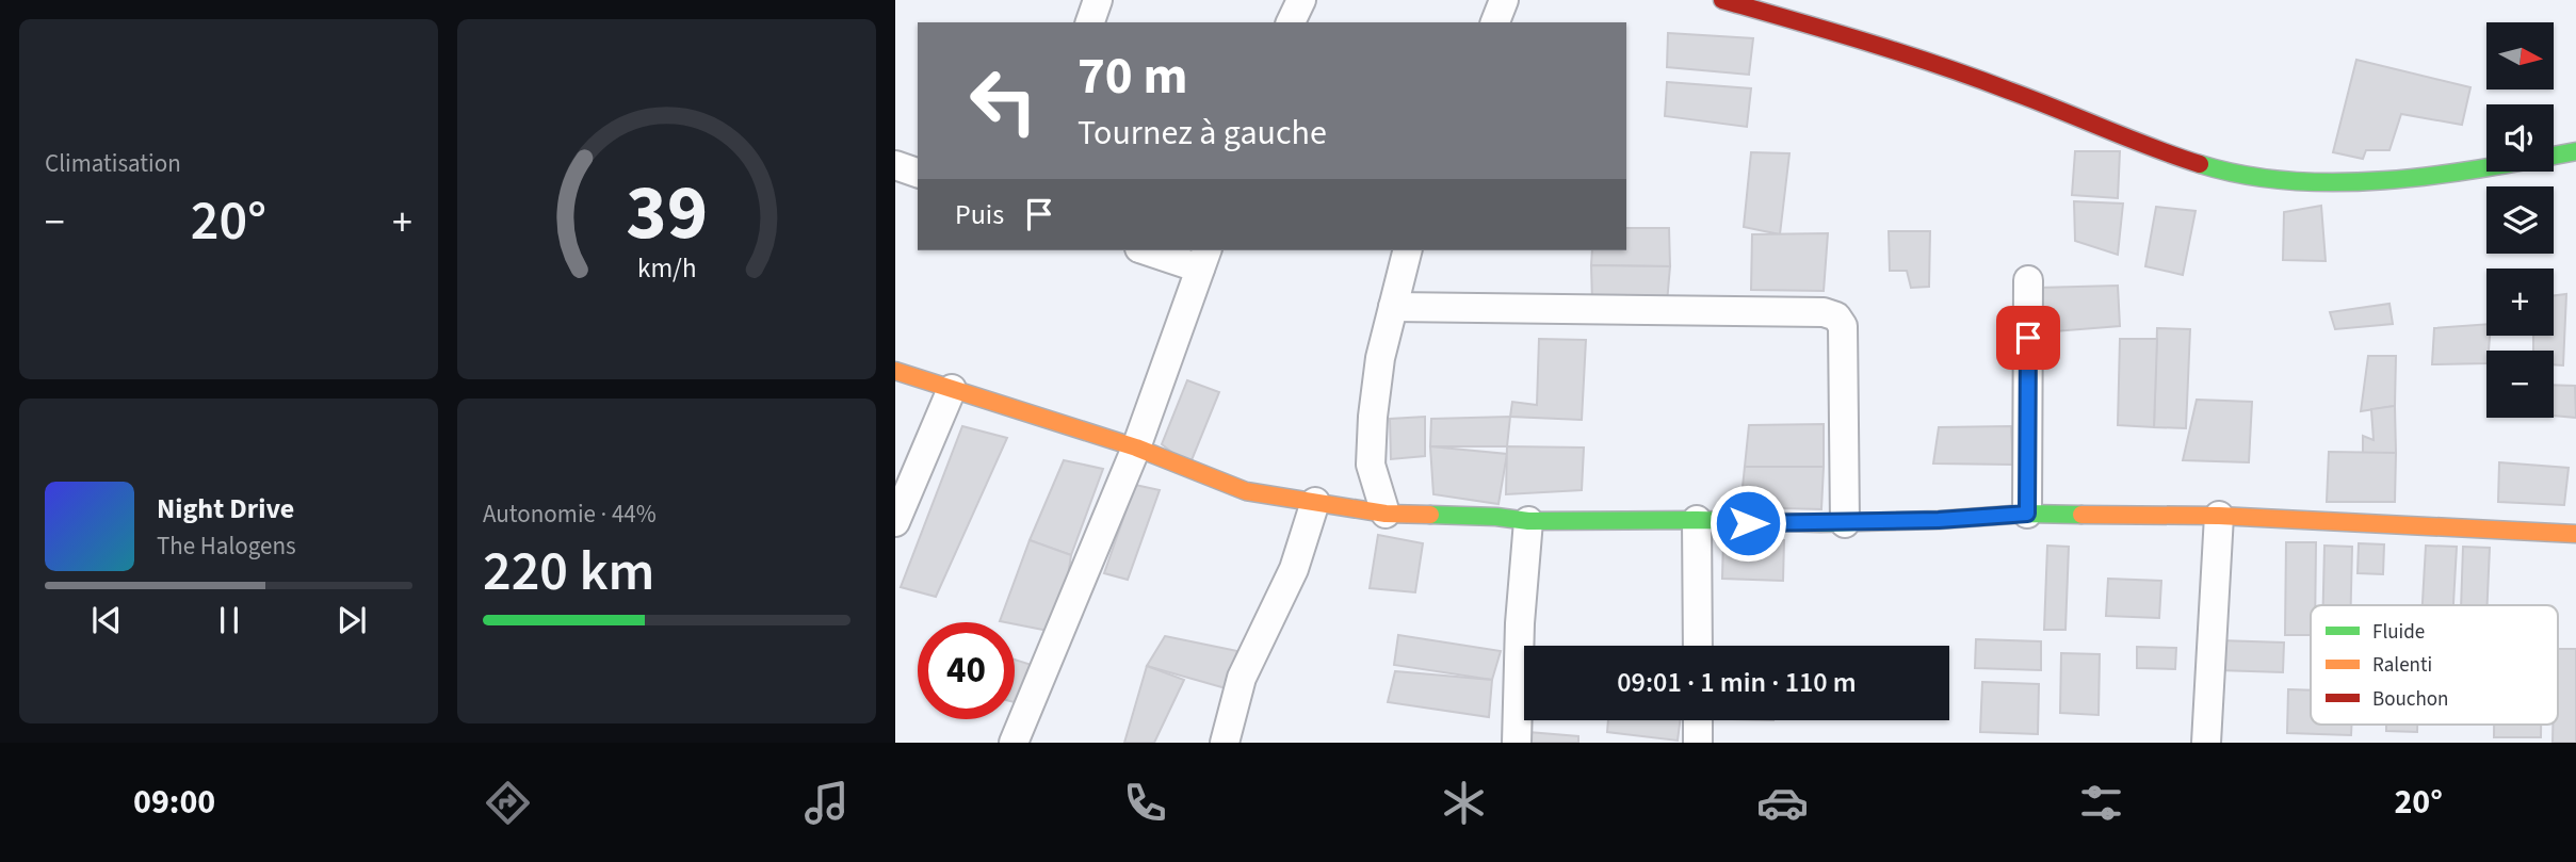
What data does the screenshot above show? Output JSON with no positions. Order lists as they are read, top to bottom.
{
  "legend": ["Fluide", "Ralenti", "Bouchon"],
  "north": "right",
  "page": {
    "tile": [
      "Climatisation",
      ["Autonomie · 44%", "220 km"]
    ],
    "map_buttons": ["+", "−"],
    "turn": ["70 m", "Tournez à gauche"],
    "then": "Puis",
    "heat": ["−", "20°", "+"],
    "song": ["Night Drive", "The Halogens"],
    "limit": "40",
    "trip": "09:01 · 1 min · 110 m",
    "tabs": ["09:00", "20°"],
    "gauge": ["39", "km/h"]
  }
}
